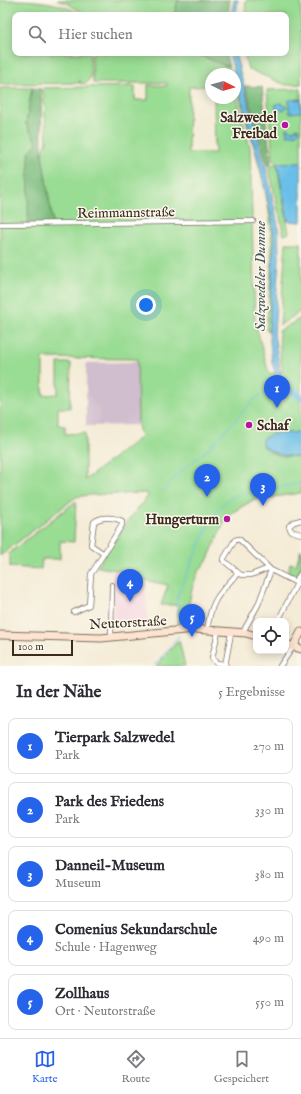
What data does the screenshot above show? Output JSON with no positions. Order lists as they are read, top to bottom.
{
  "streets": {
    "street": ["Reimmannstraße", "Neutorstraße"]
  },
  "water": ["Salzwedeler Dumme"],
  "places": ["Salzwedel Freibad", "Schaf", "Hungerturm"],
  "scale_bar": "100 m",
  "north": "right",
  "page": {
    "search": "Hier suchen",
    "pins": [
      "1",
      "2",
      "3",
      "4",
      "5"
    ],
    "scale": "100 m",
    "heading": ["In der Nähe", "5 Ergebnisse"],
    "list": [
      {
        "mark": "1",
        "name": "Tierpark Salzwedel",
        "note": "Park",
        "value": "270 m"
      },
      {
        "mark": "2",
        "name": "Park des Friedens",
        "note": "Park",
        "value": "330 m"
      },
      {
        "mark": "3",
        "name": "Danneil-Museum",
        "note": "Museum",
        "value": "380 m"
      },
      {
        "mark": "4",
        "name": "Comenius Sekundarschule",
        "note": "Schule · Hagenweg",
        "value": "490 m"
      },
      {
        "mark": "5",
        "name": "Zollhaus",
        "note": "Ort · Neutorstraße",
        "value": "550 m"
      }
    ],
    "nav": ["Karte", "Route", "Gespeichert"]
  }
}
